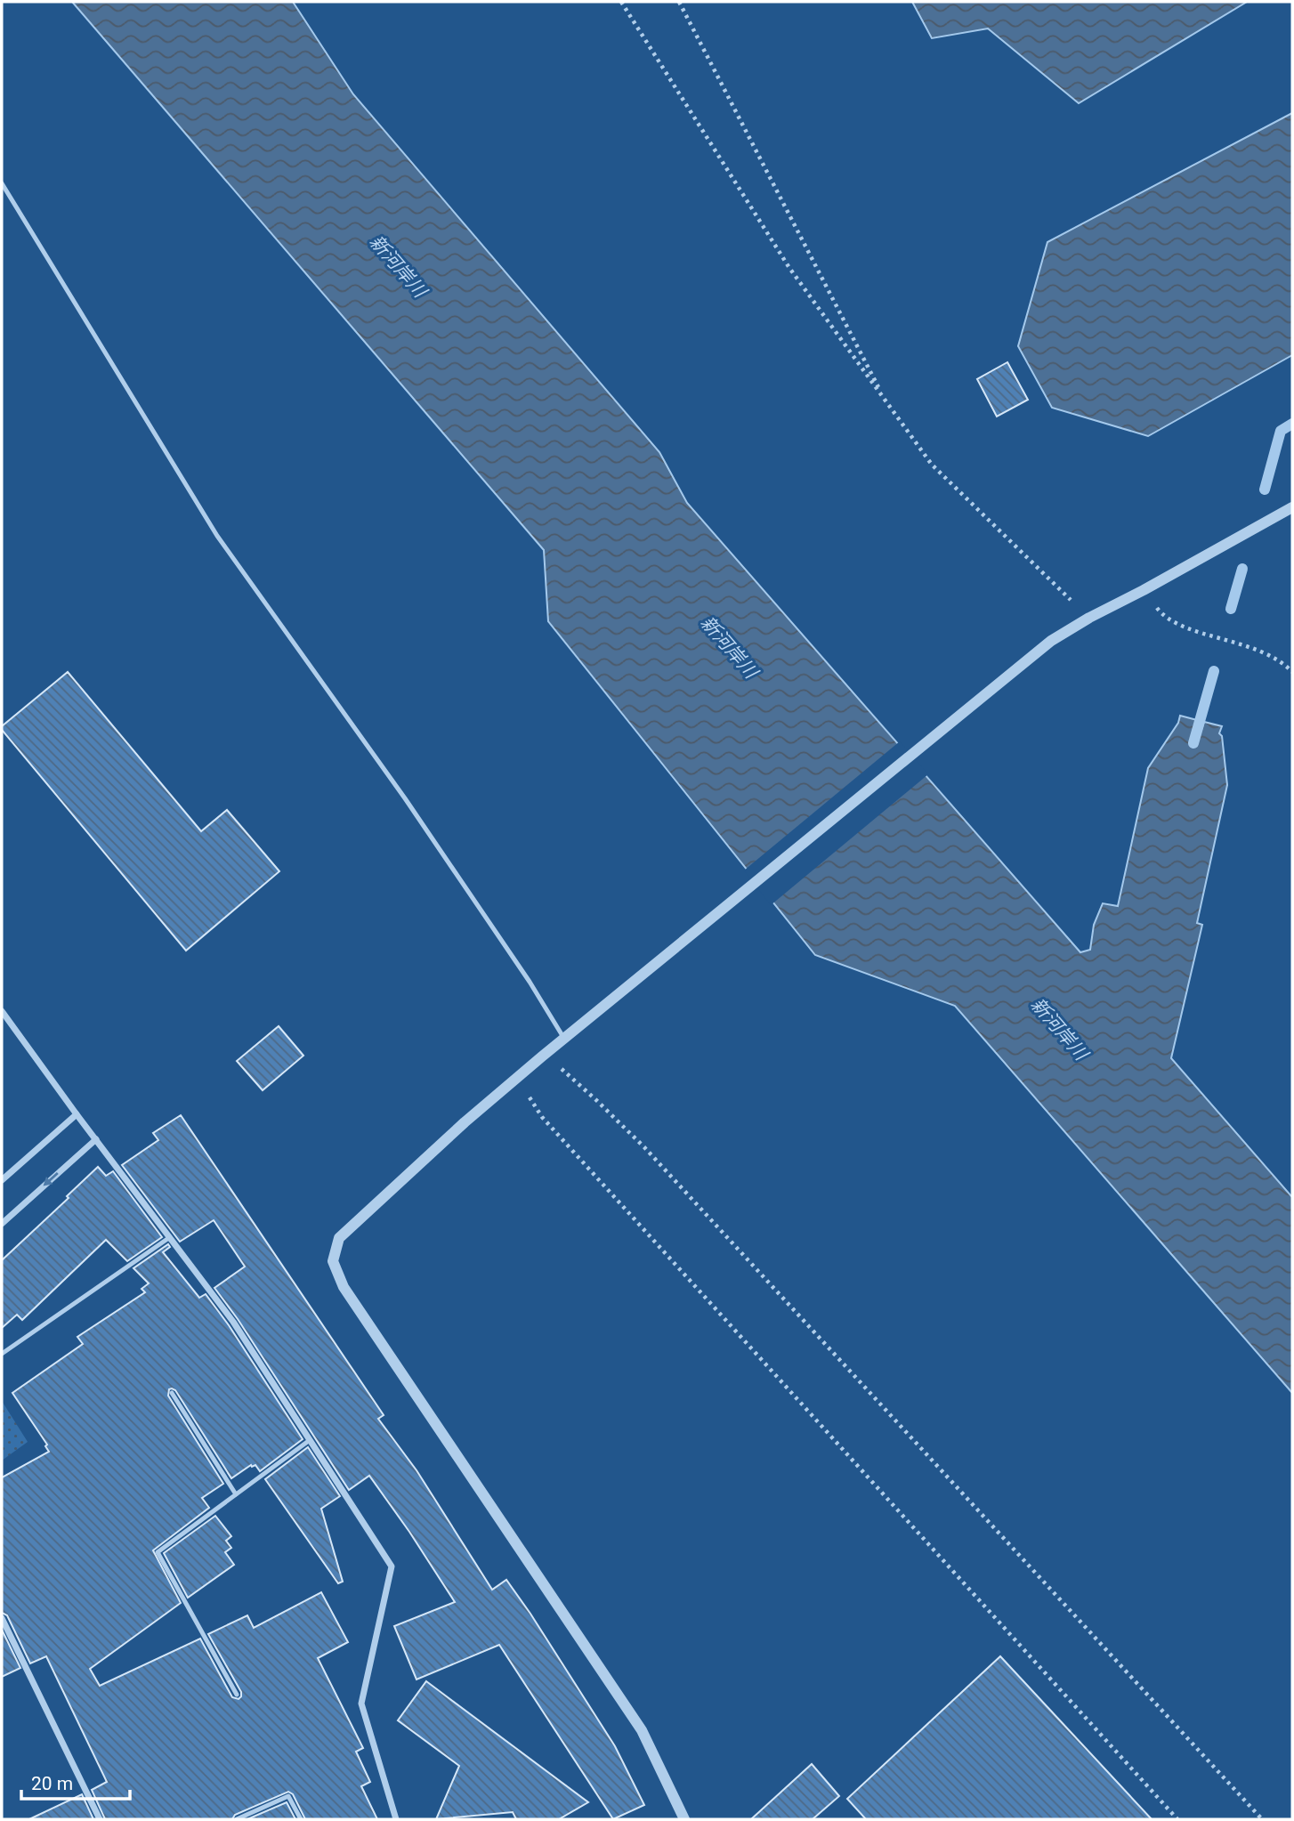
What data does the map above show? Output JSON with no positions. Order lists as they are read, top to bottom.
{
  "water": ["新河岸川"],
  "scale_bar": "20 m"
}
